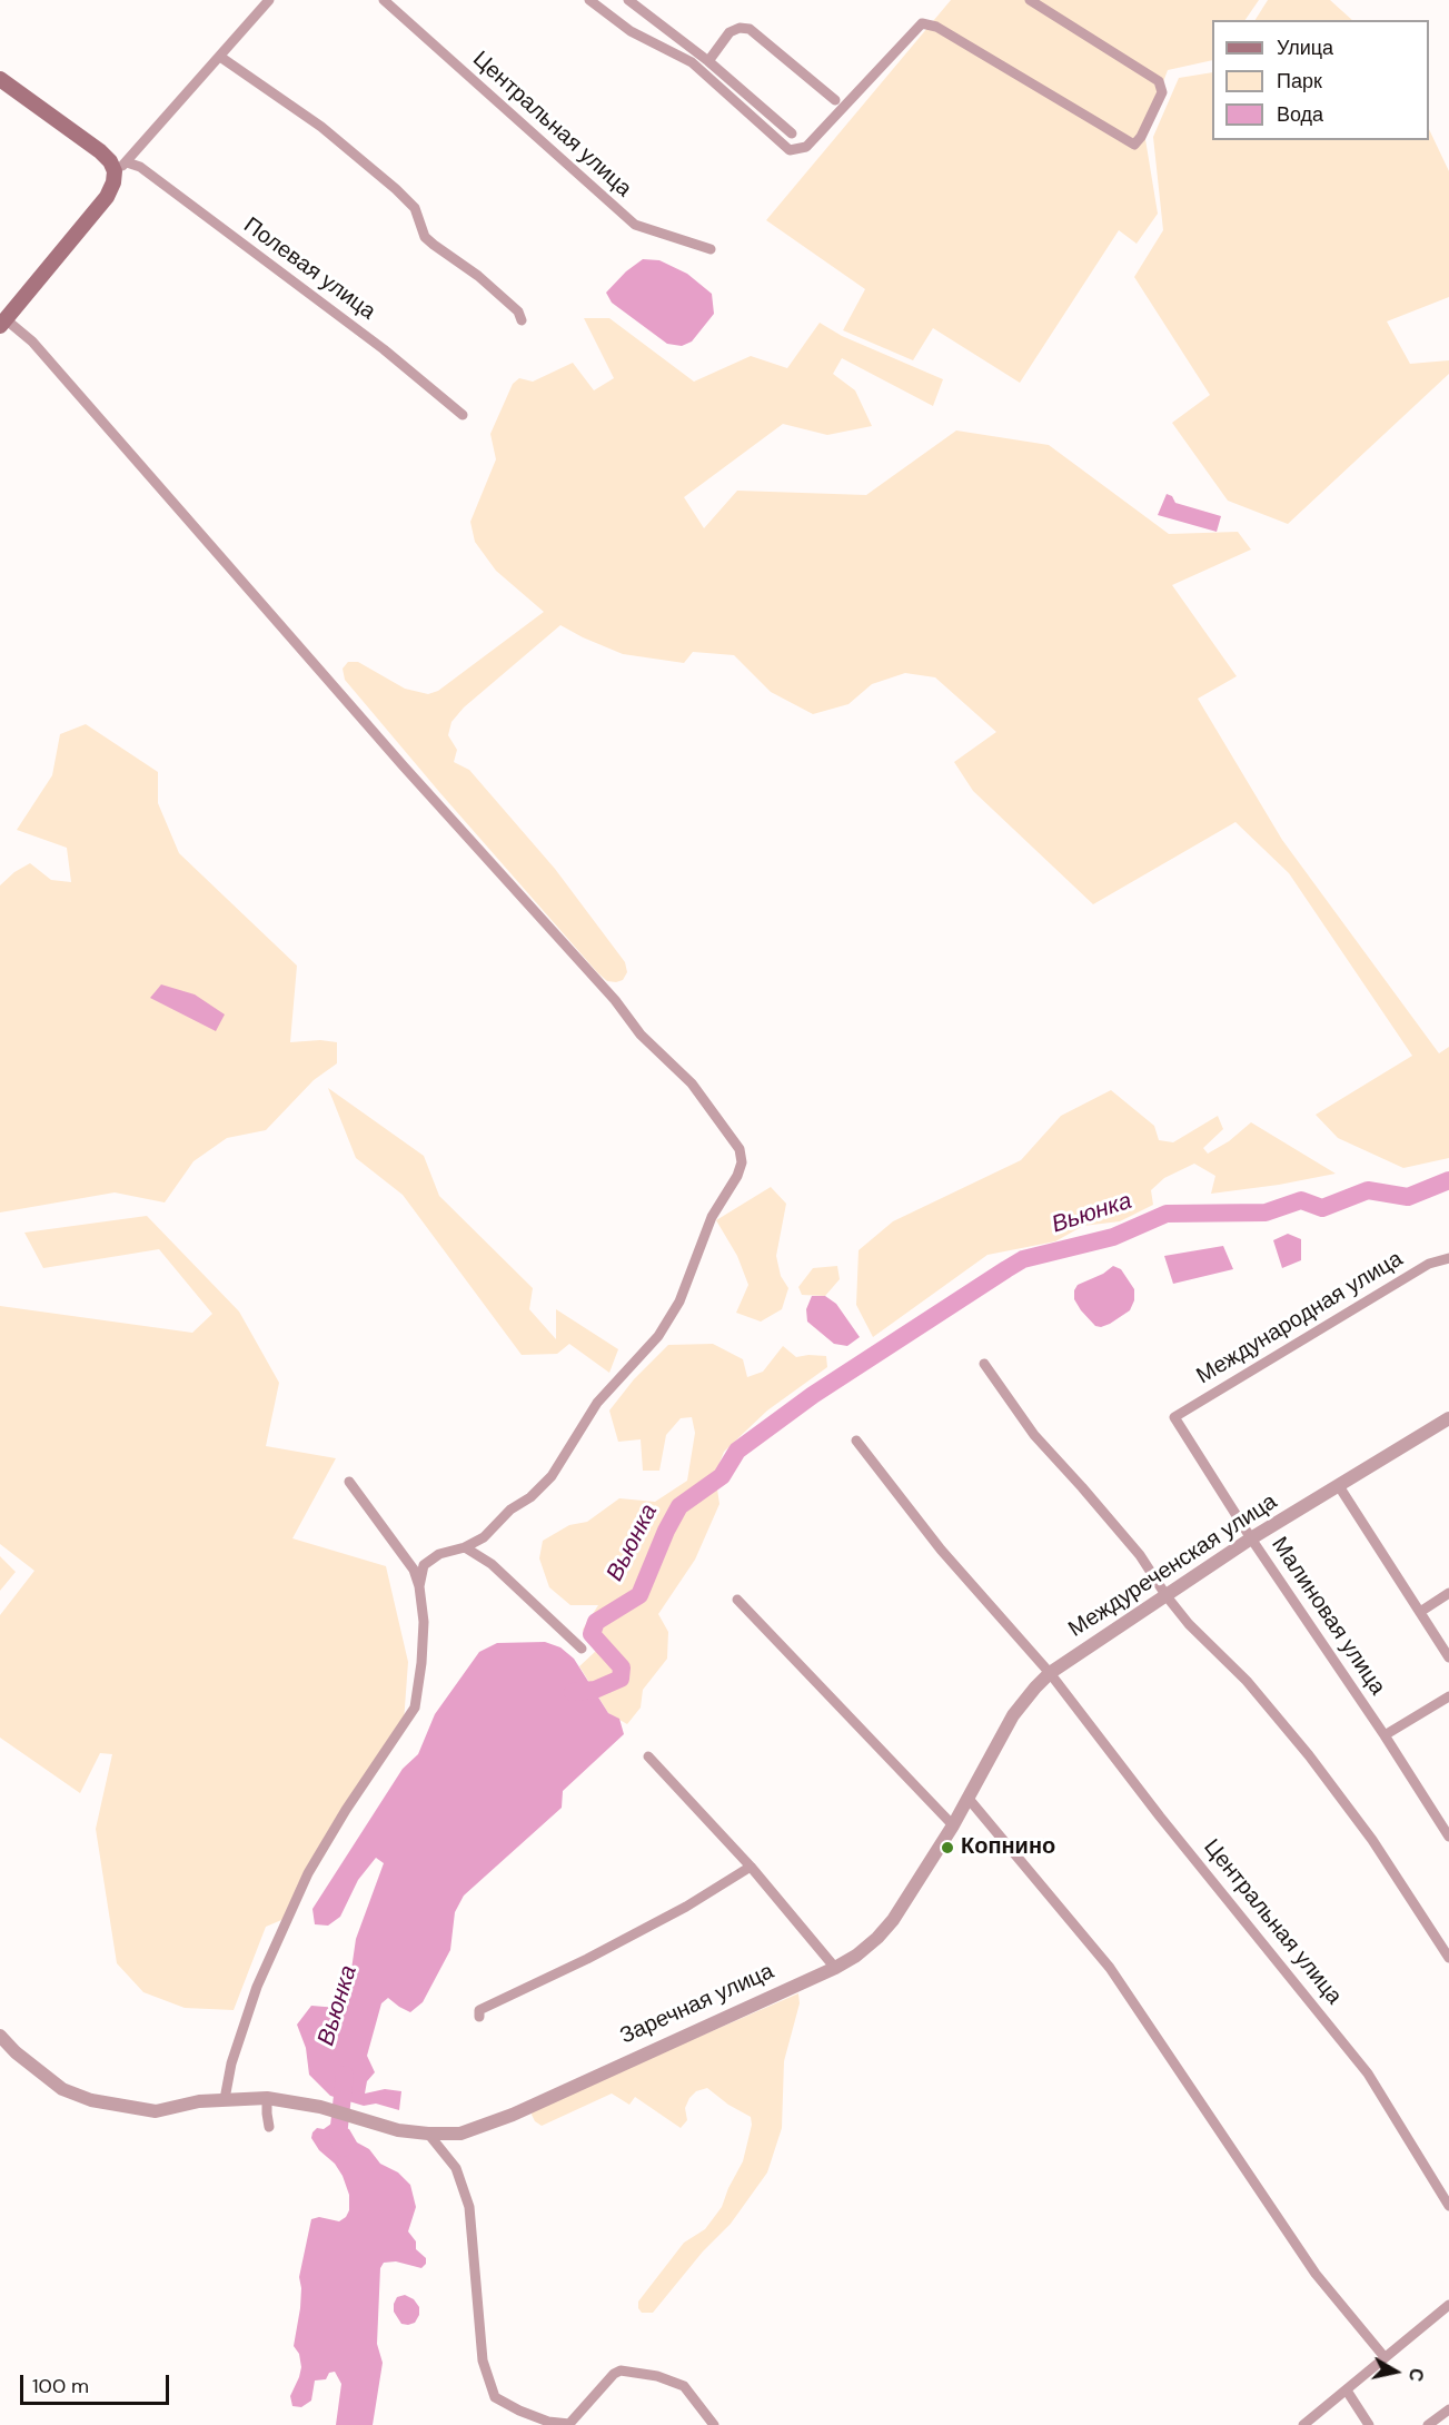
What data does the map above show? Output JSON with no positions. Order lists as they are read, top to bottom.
{
  "streets": {
    "street": [
      "Центральная улица",
      "Полевая улица",
      "Международная улица",
      "Междуреченская улица",
      "Малиновая улица",
      "Заречная улица"
    ]
  },
  "crossings": [
    ["Центральная улица", "Междуреченская улица"],
    ["Международная улица", "Малиновая улица"],
    ["Междуреченская улица", "Малиновая улица"],
    ["Междуреченская улица", "Заречная улица"]
  ],
  "water": ["Вьюнка"],
  "places": ["Копнино"],
  "legend": ["Улица", "Парк", "Вода"],
  "scale_bar": "100 m",
  "north": "right"
}
